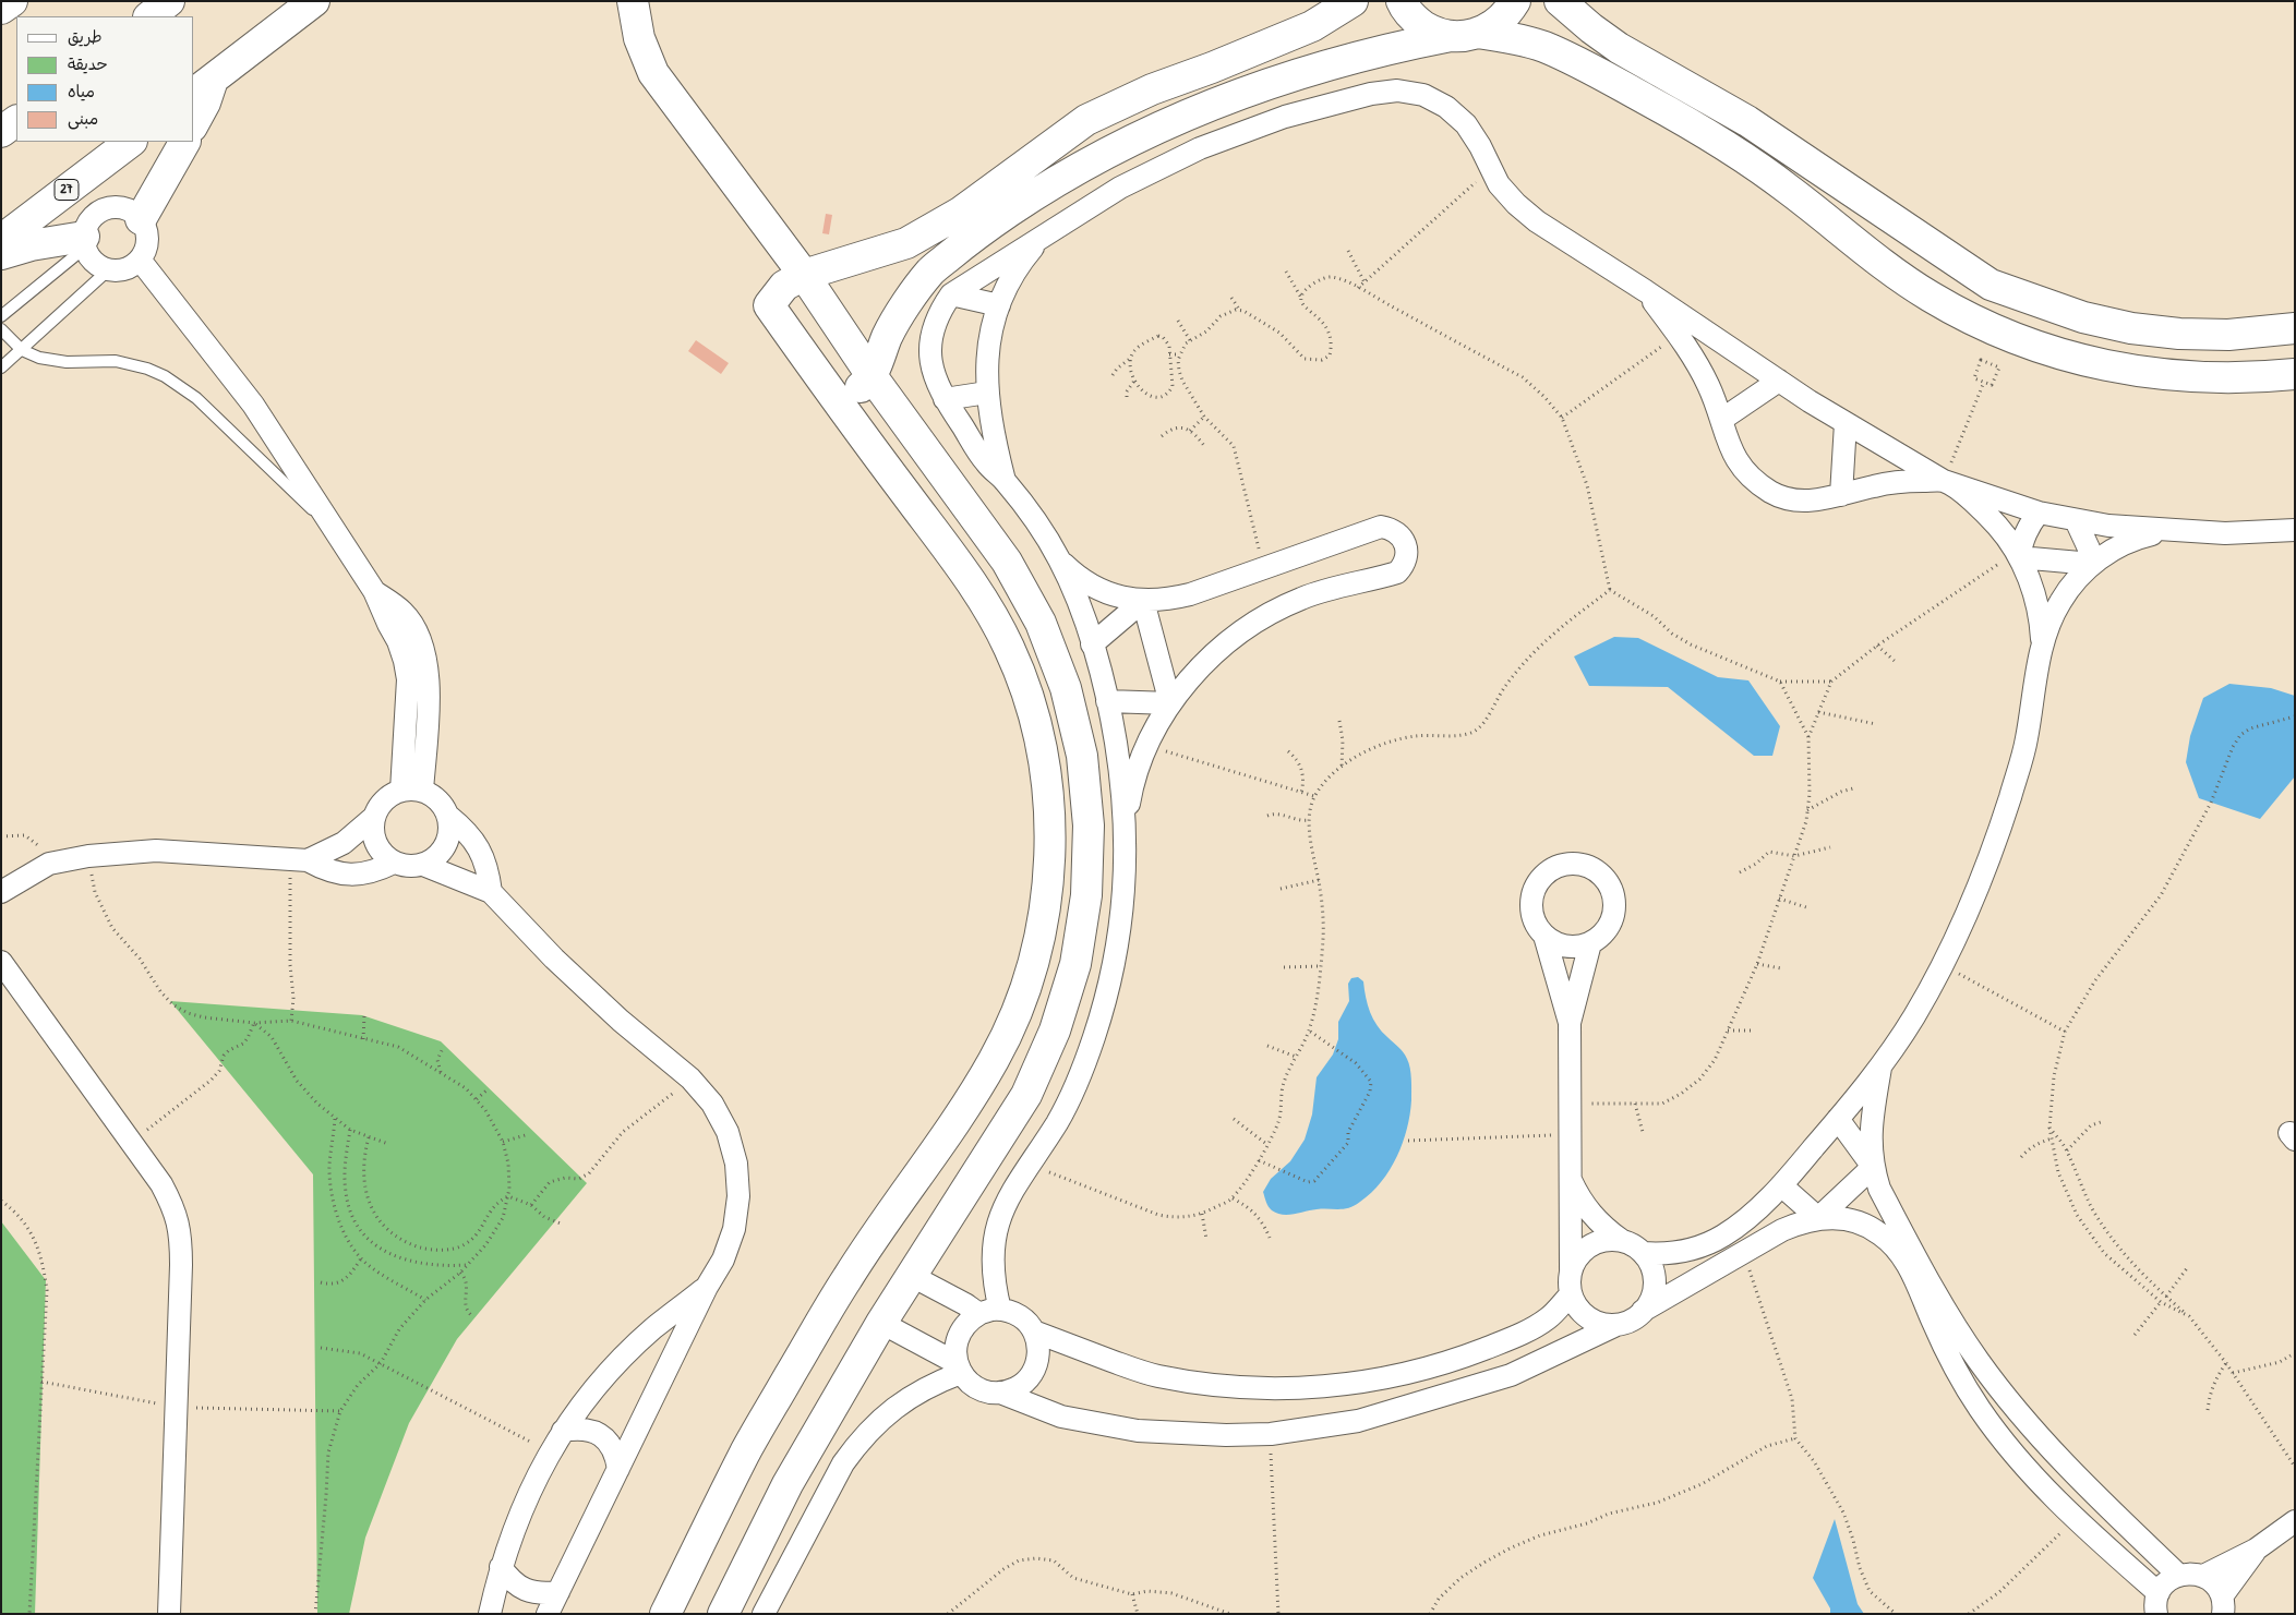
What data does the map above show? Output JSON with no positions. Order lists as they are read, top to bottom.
{
  "streets": {
    "main road": ["27"]
  },
  "legend": [
    "طريق",
    "حديقة",
    "مياه",
    "مبنى"
  ]
}
